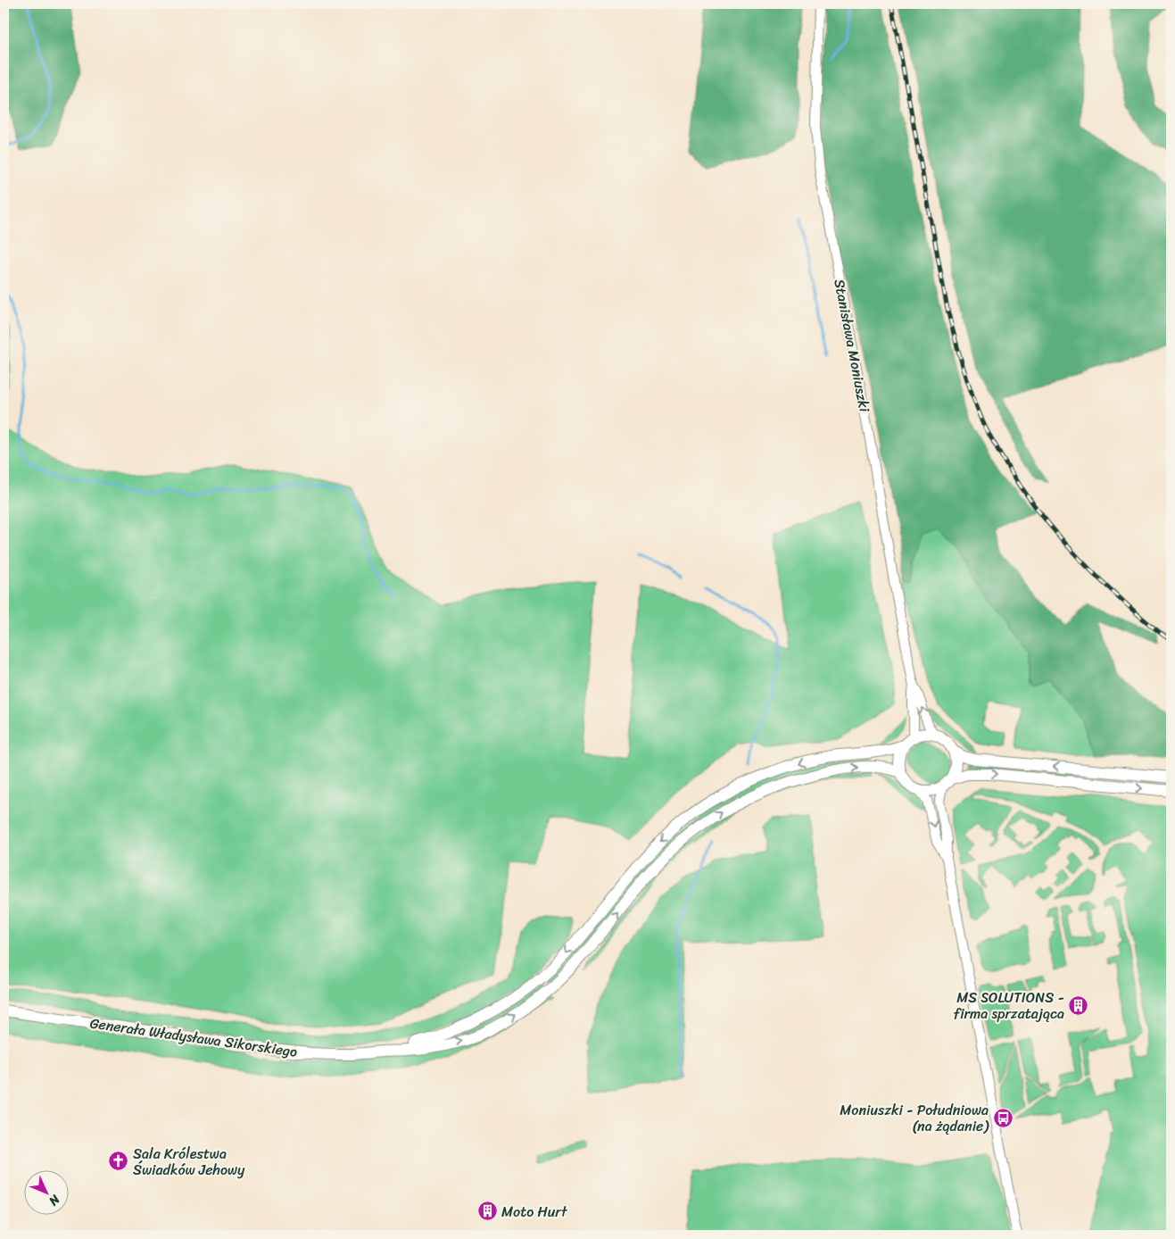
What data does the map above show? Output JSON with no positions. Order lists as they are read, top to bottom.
{
  "streets": {
    "main road": ["Generała Władysława Sikorskiego"],
    "street": ["Stanisława Moniuszki"]
  },
  "crossings": [
    ["Stanisława Moniuszki", "Generała Władysława Sikorskiego"]
  ],
  "places": {
    "building": ["MS SOLUTIONS - firma sprzatająca", "Moto Hurt"],
    "bus stop": ["Moniuszki - Południowa (na żądanie)"],
    "church": ["Sala Królestwa Świadków Jehowy"]
  },
  "north": "bottom right"
}
